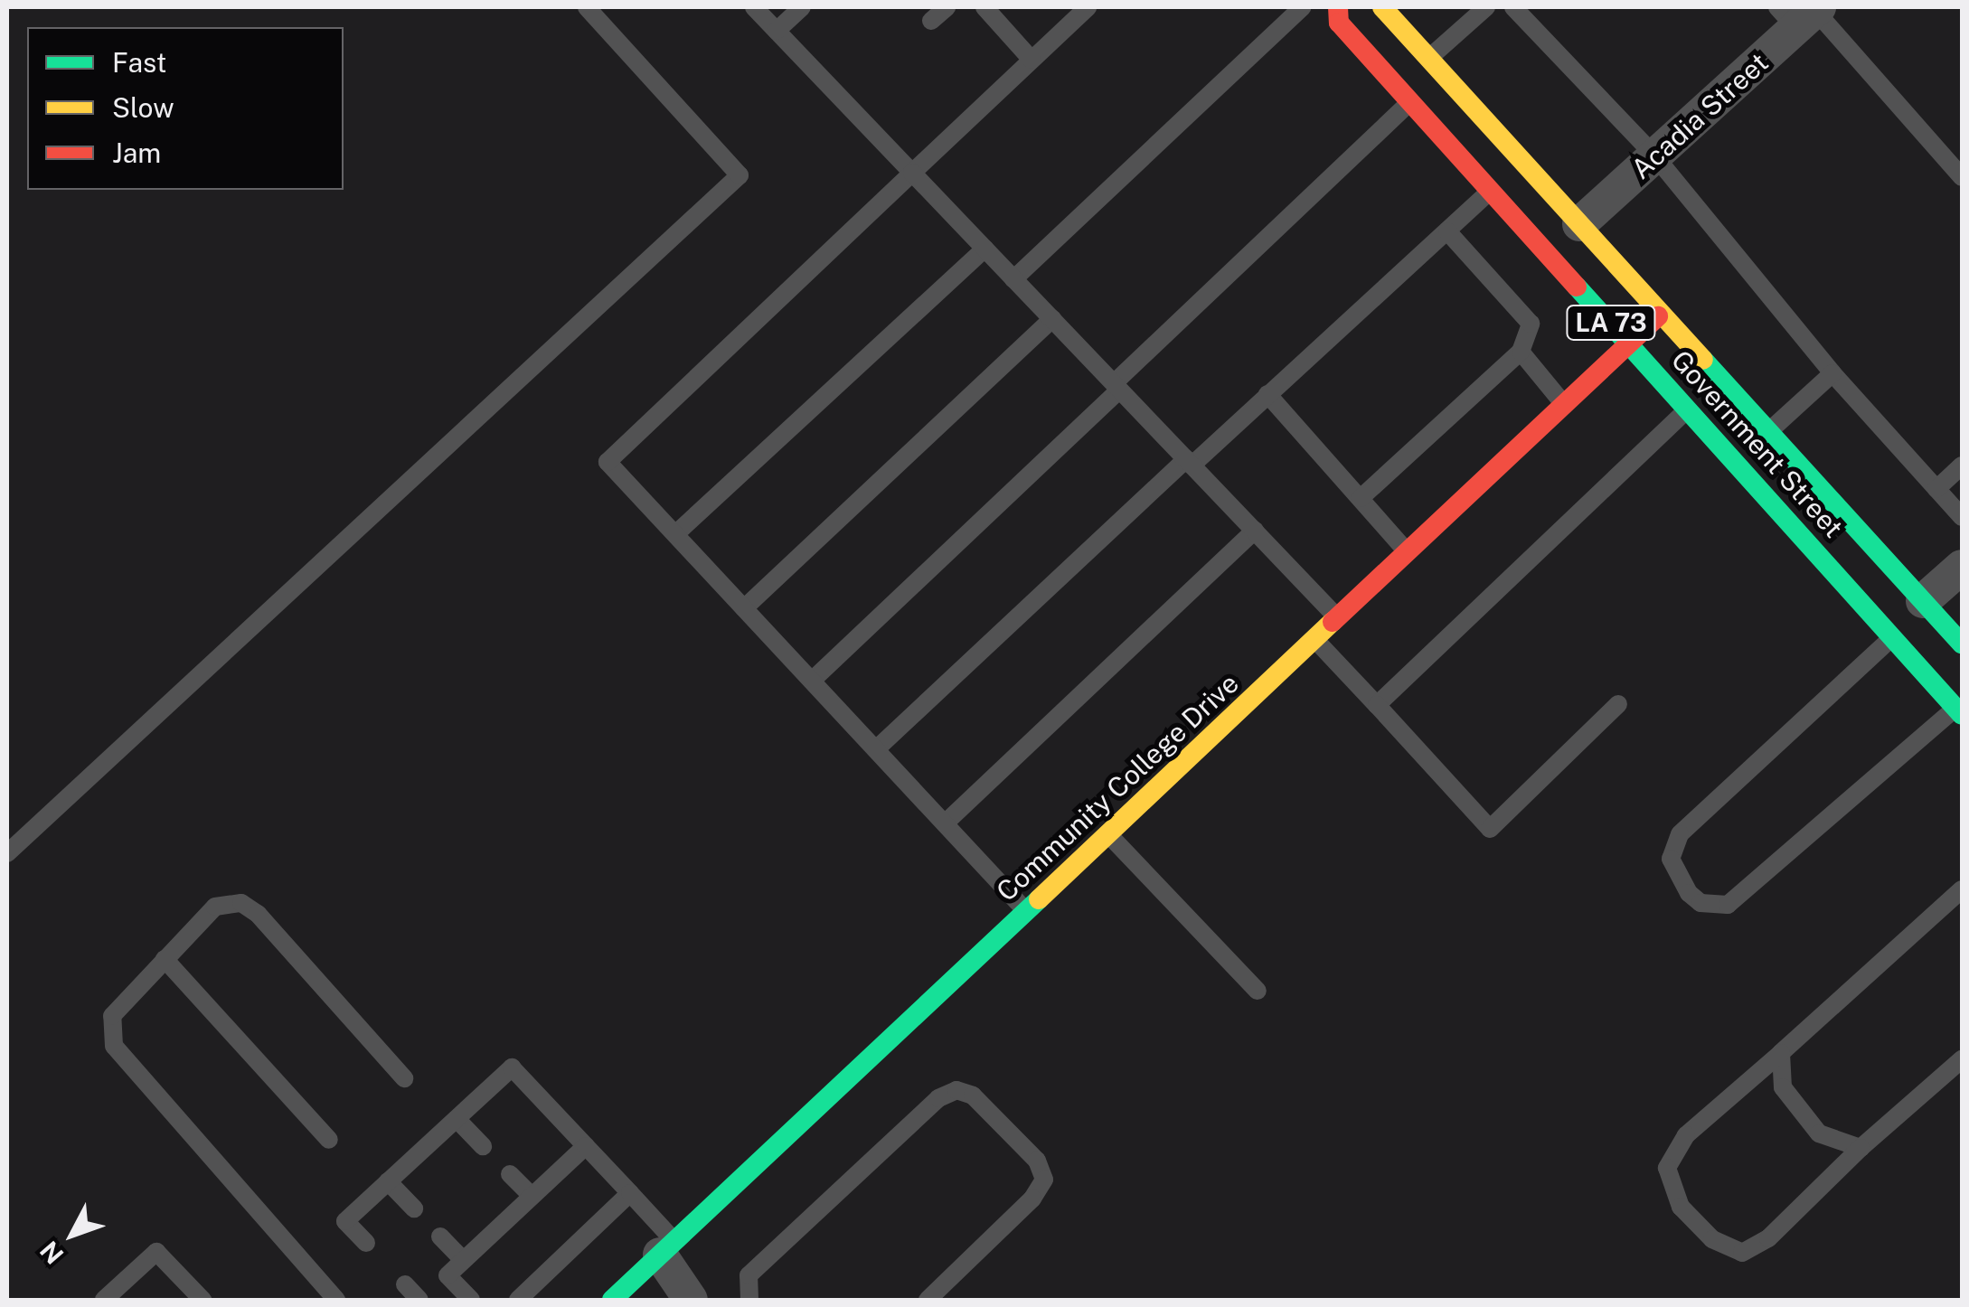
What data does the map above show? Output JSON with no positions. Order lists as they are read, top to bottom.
{
  "streets": {
    "main road": ["LA 73", "Government Street", "Community College Drive"],
    "street": ["Acadia Street"]
  },
  "crossings": [
    ["Acadia Street", "Government Street"],
    ["Government Street", "Community College Drive"]
  ],
  "legend": ["Fast", "Slow", "Jam"],
  "north": "bottom left"
}
